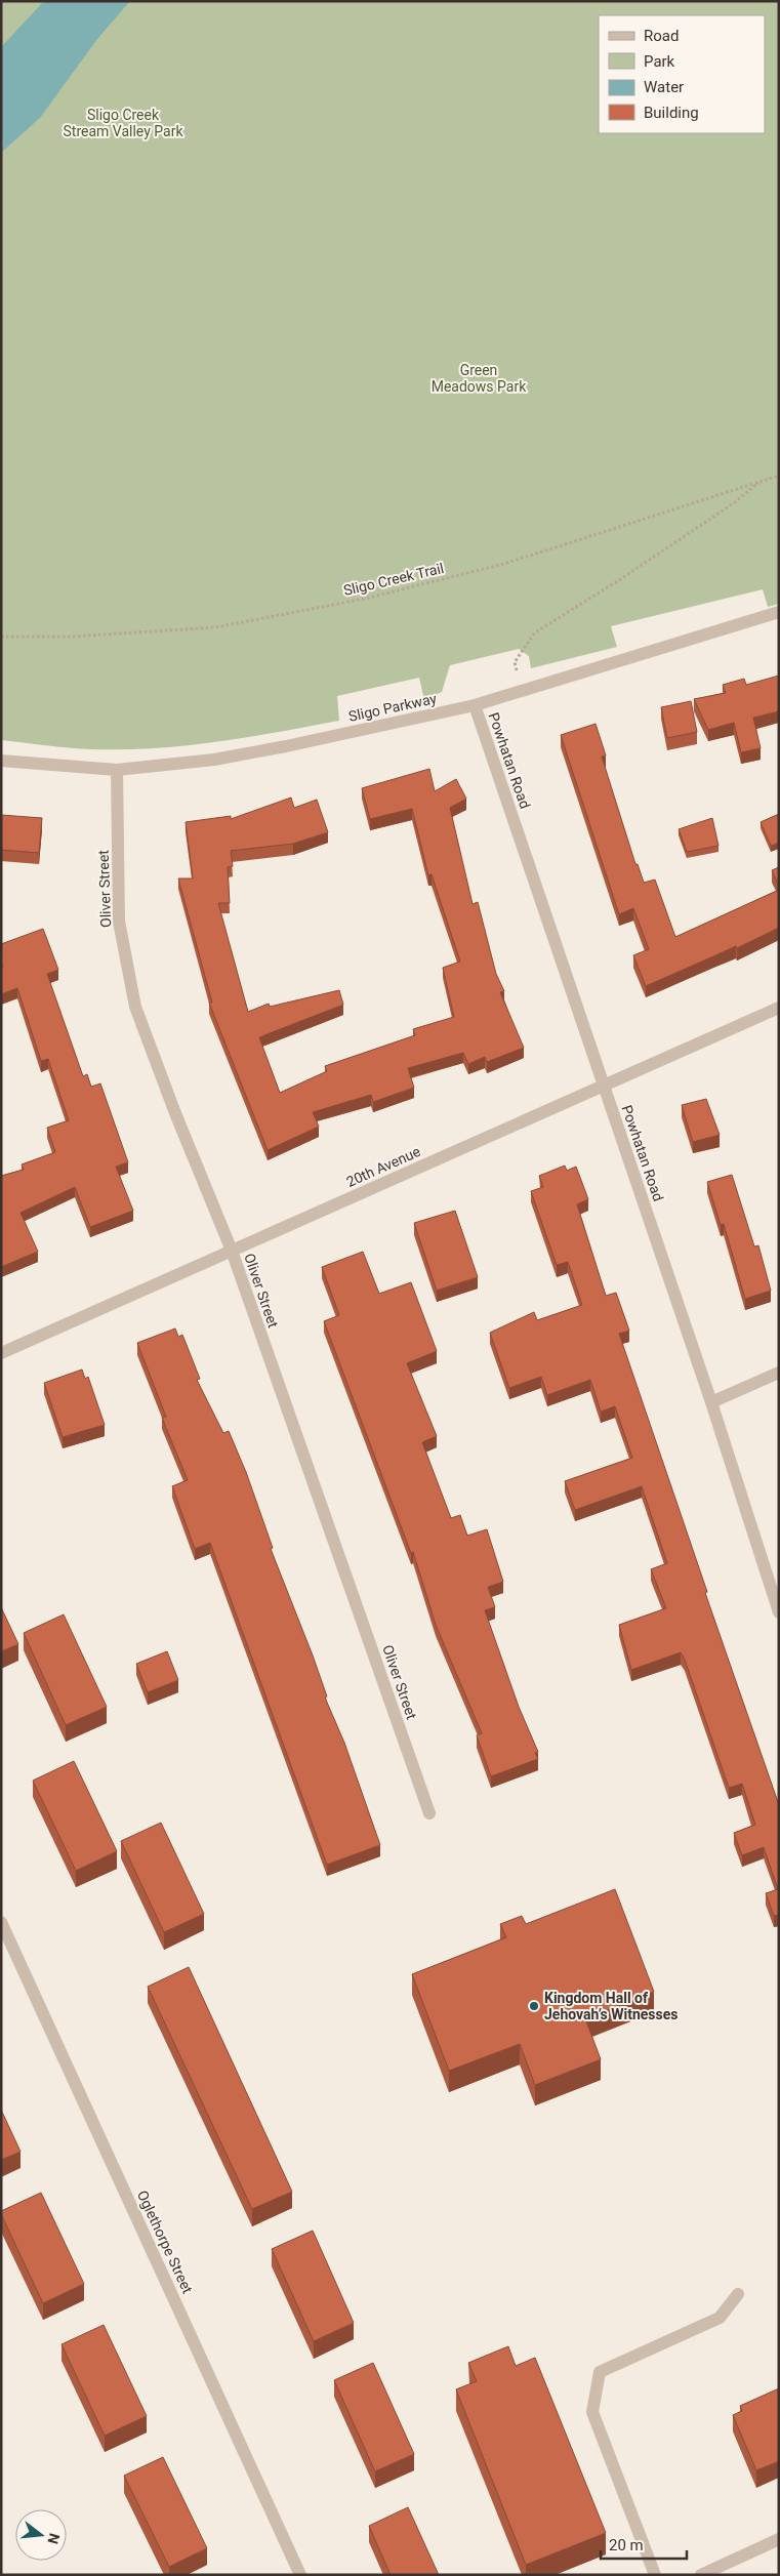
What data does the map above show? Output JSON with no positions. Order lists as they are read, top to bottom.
{
  "streets": {
    "street": [
      "Sligo Parkway",
      "Powhatan Road",
      "Oliver Street",
      "20th Avenue",
      "Oglethorpe Street"
    ],
    "path": ["Sligo Creek Trail"]
  },
  "crossings": [
    ["Sligo Parkway", "Powhatan Road"],
    ["Sligo Parkway", "Oliver Street"],
    ["Powhatan Road", "20th Avenue"],
    ["Oliver Street", "20th Avenue"]
  ],
  "parks": ["Sligo Creek Stream Valley Park", "Green Meadows Park"],
  "places": ["Kingdom Hall of Jehovah’s Witnesses"],
  "legend": [
    "Road",
    "Park",
    "Water",
    "Building"
  ],
  "scale_bar": "20 m",
  "north": "right"
}
